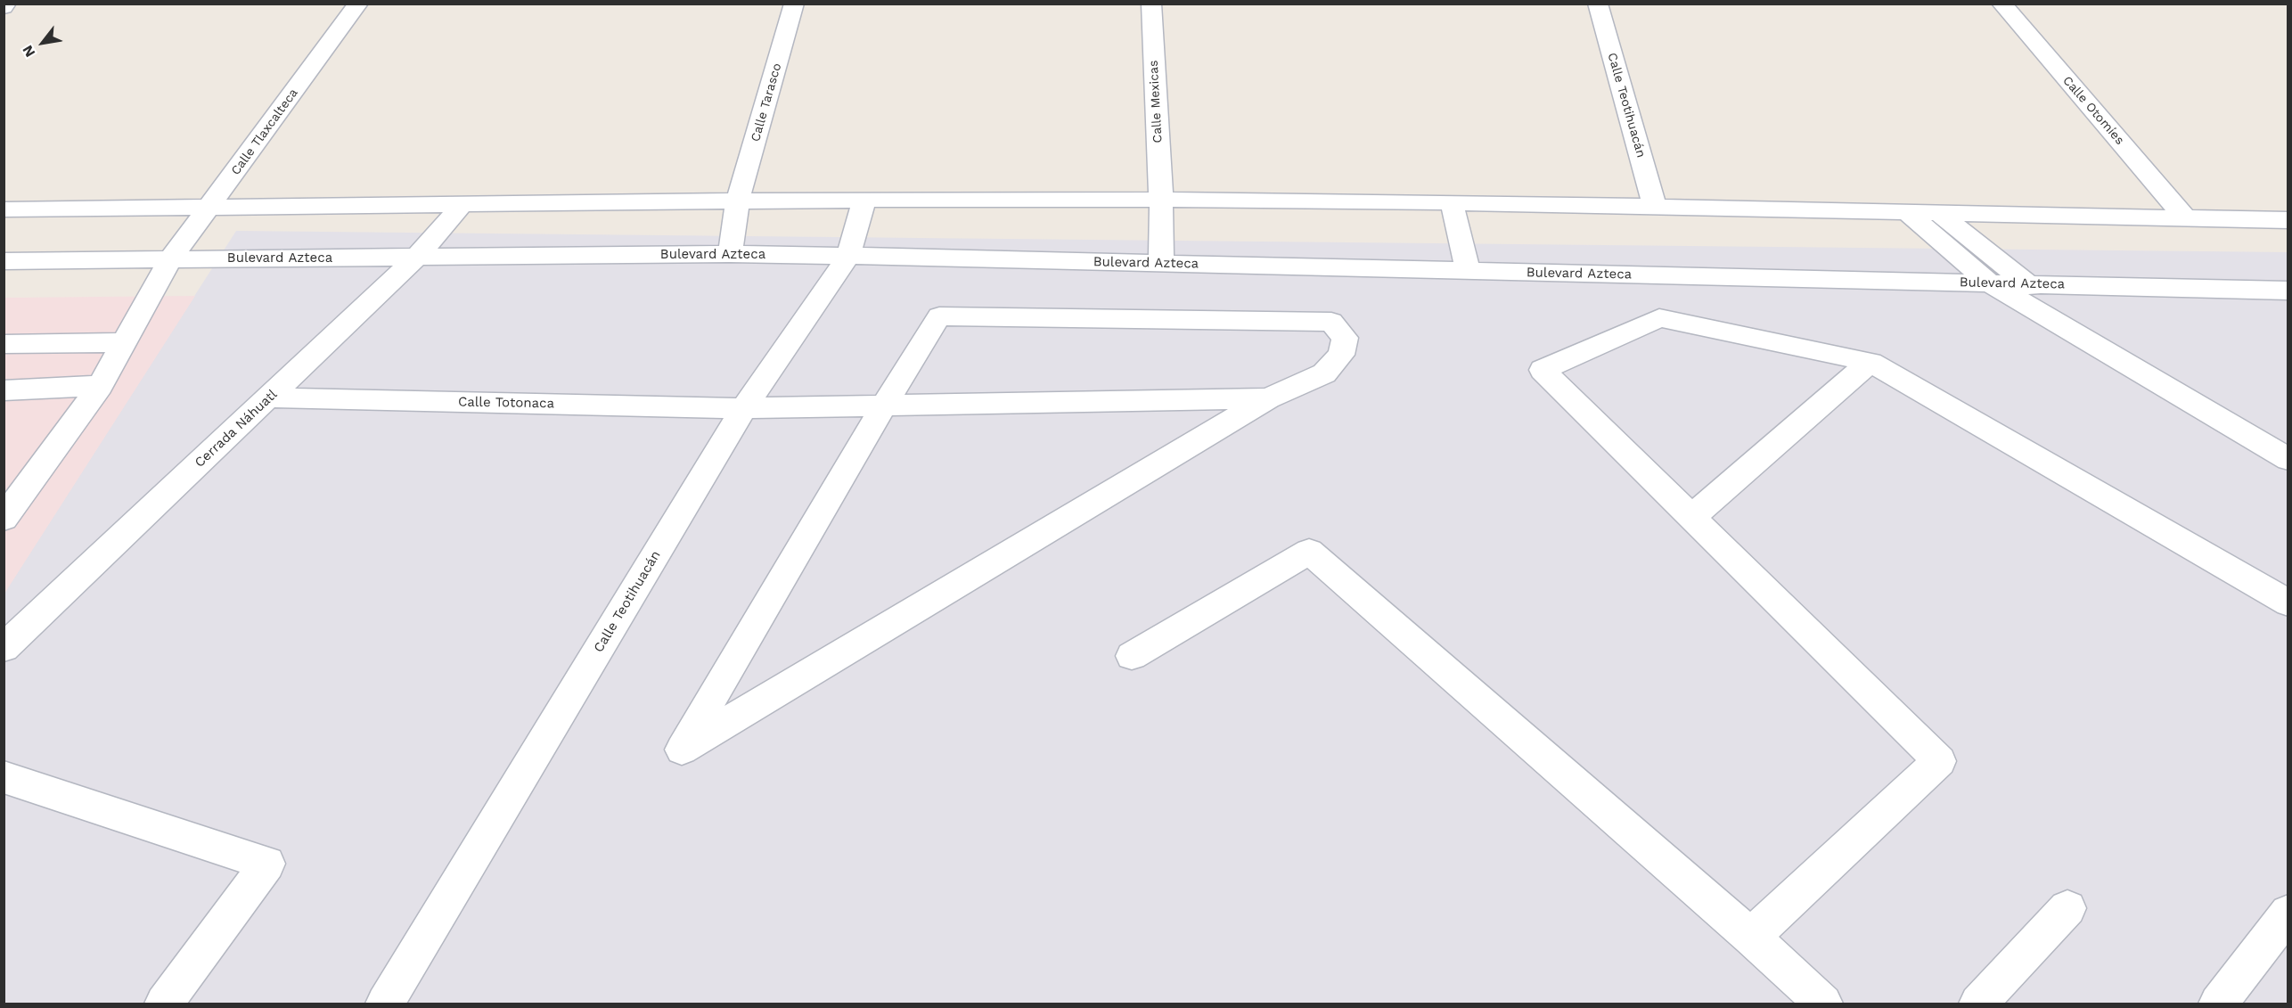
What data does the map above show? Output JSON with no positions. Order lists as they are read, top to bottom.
{
  "streets": {
    "street": [
      "Calle Mexicas",
      "Calle Tarasco",
      "Calle Teotihuacán",
      "Calle Otomíes",
      "Calle Tlaxcalteca",
      "Bulevard Azteca",
      "Calle Totonaca",
      "Cerrada Náhuatl"
    ]
  },
  "crossings": [
    ["Calle Mexicas", "Bulevard Azteca"],
    ["Calle Tarasco", "Bulevard Azteca"],
    ["Calle Teotihuacán", "Bulevard Azteca"],
    ["Calle Teotihuacán", "Calle Totonaca"],
    ["Calle Tlaxcalteca", "Bulevard Azteca"],
    ["Bulevard Azteca", "Cerrada Náhuatl"],
    ["Calle Totonaca", "Cerrada Náhuatl"]
  ],
  "north": "bottom left"
}
